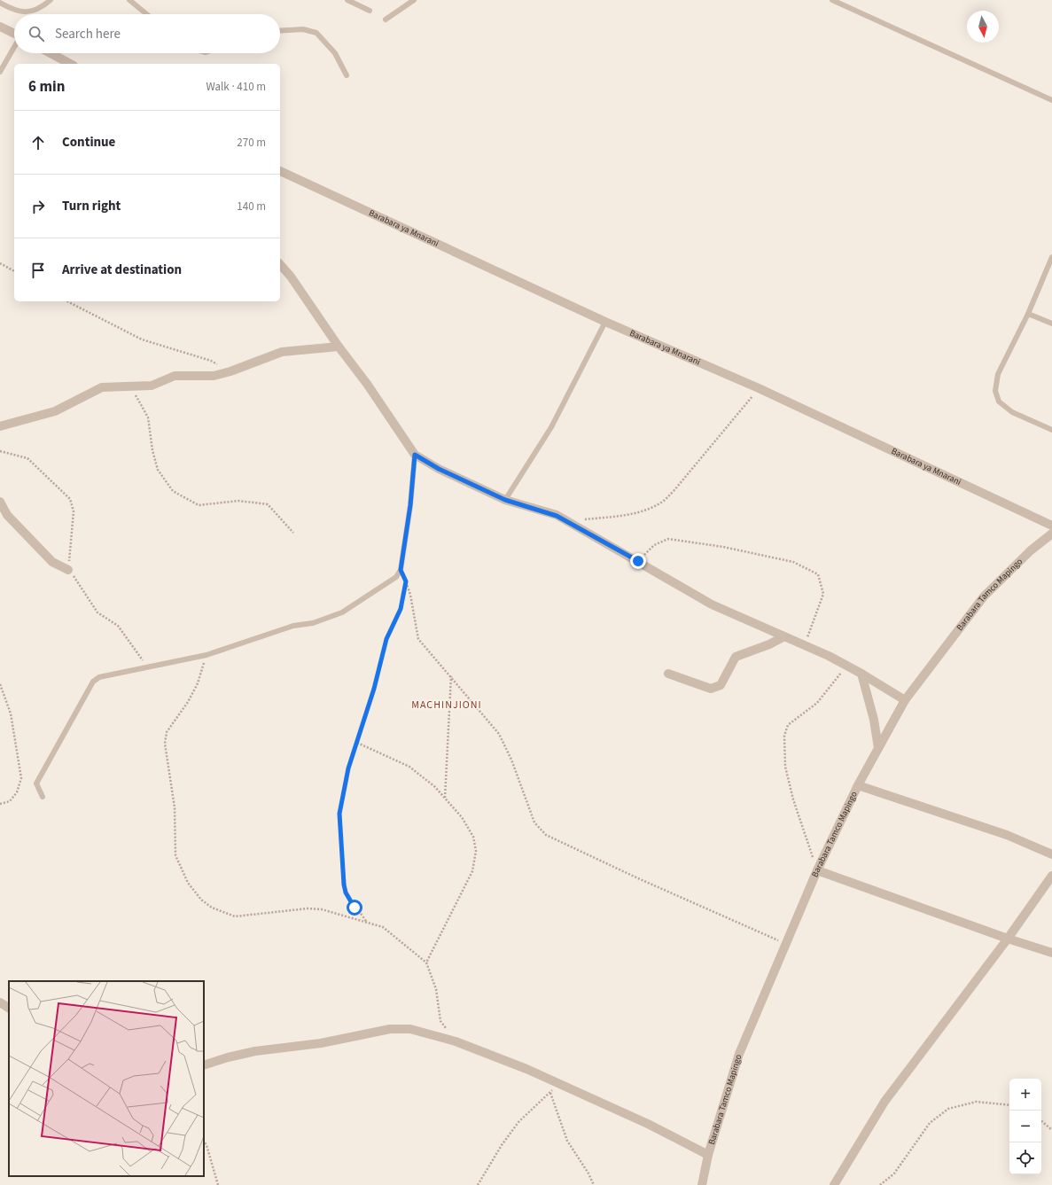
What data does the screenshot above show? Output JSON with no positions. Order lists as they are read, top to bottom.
{
  "streets": {
    "street": ["Barabara ya Mnarani", "Barabara Tamco Mapingo"]
  },
  "districts": ["MACHINJIONI"],
  "north": "bottom",
  "page": {
    "search": "Search here",
    "heading": ["6 min", "Walk · 410 m"],
    "list": [
      ["Continue", "270 m"],
      ["Turn right", "140 m"],
      "Arrive at destination"
    ],
    "map_buttons": ["+", "−"]
  }
}
